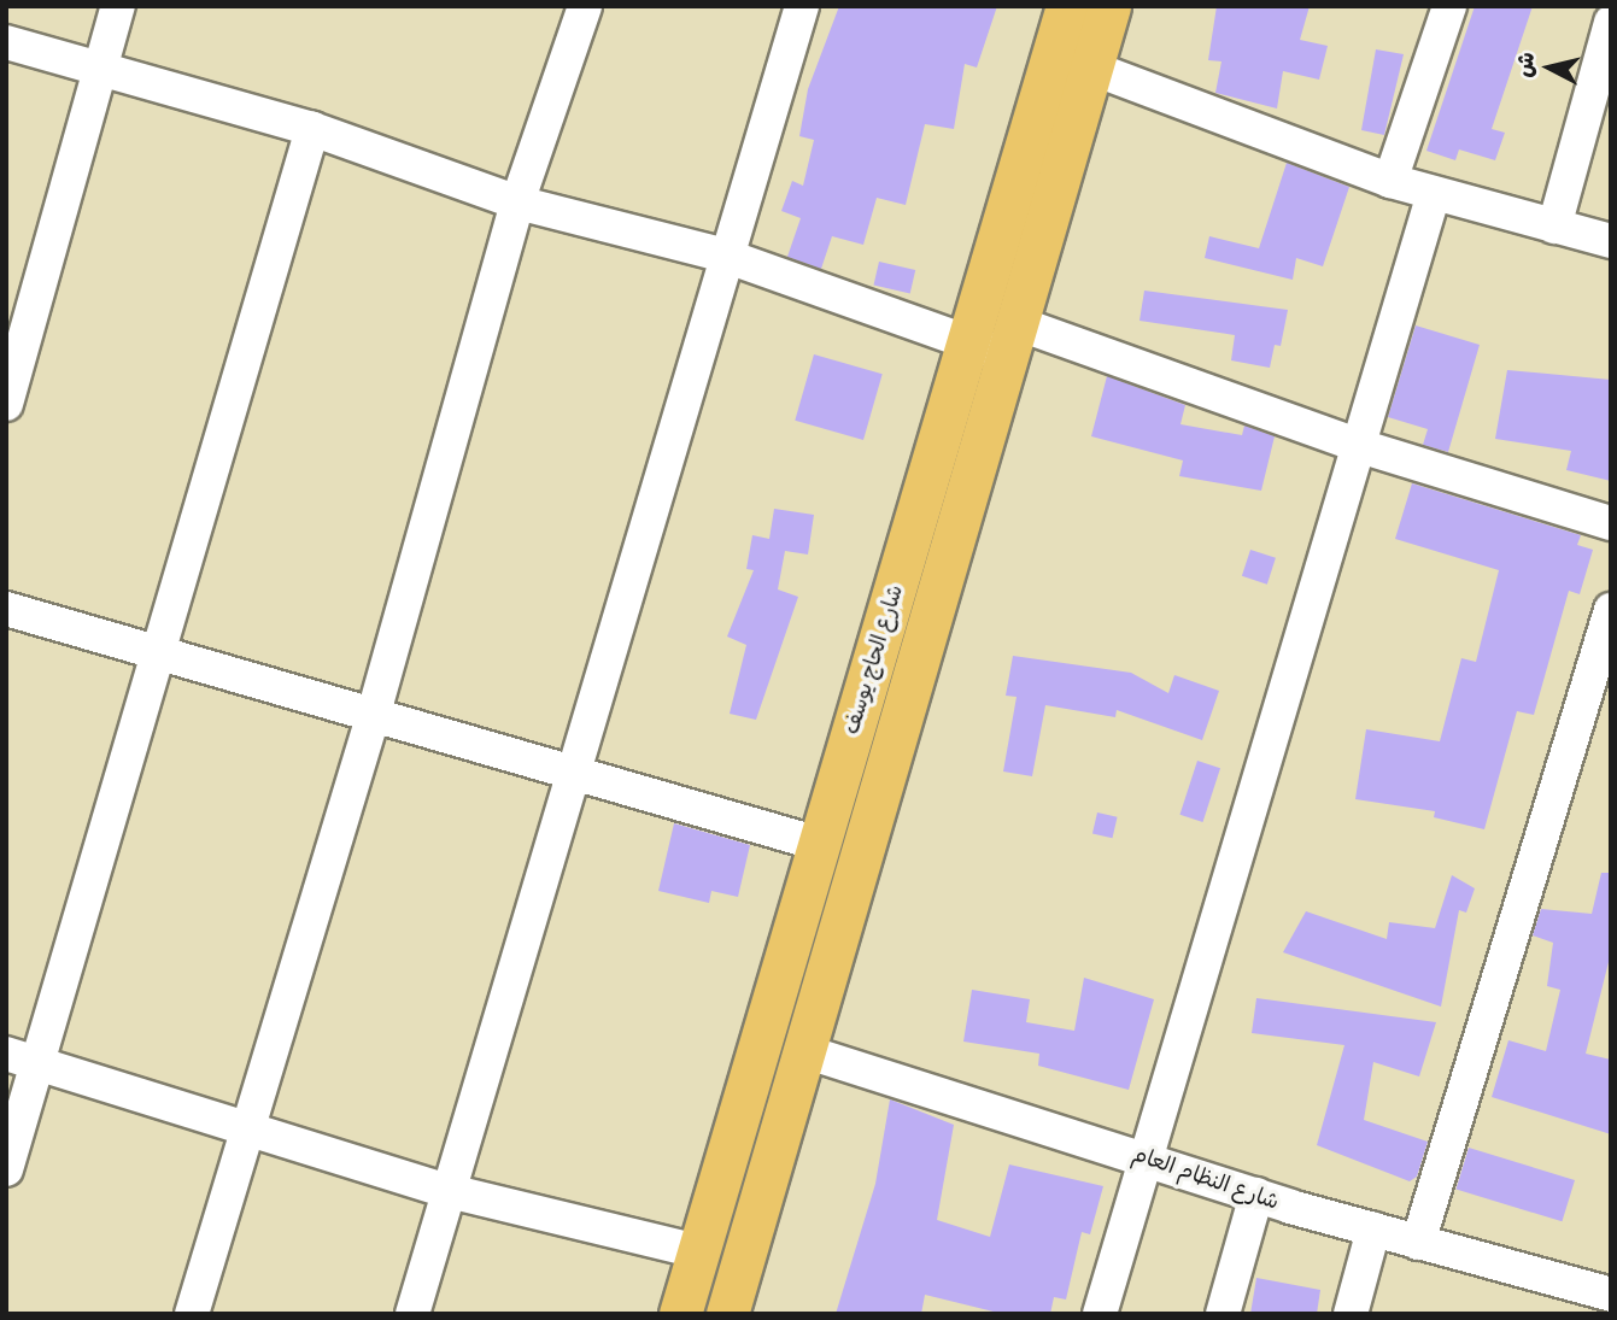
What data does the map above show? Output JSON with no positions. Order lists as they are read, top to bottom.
{
  "streets": {
    "main road": ["شارع الحاج يوسف"],
    "street": ["شارع النظام العام"]
  },
  "crossings": [
    ["شارع الحاج يوسف", "شارع النظام العام"]
  ],
  "north": "left"
}
